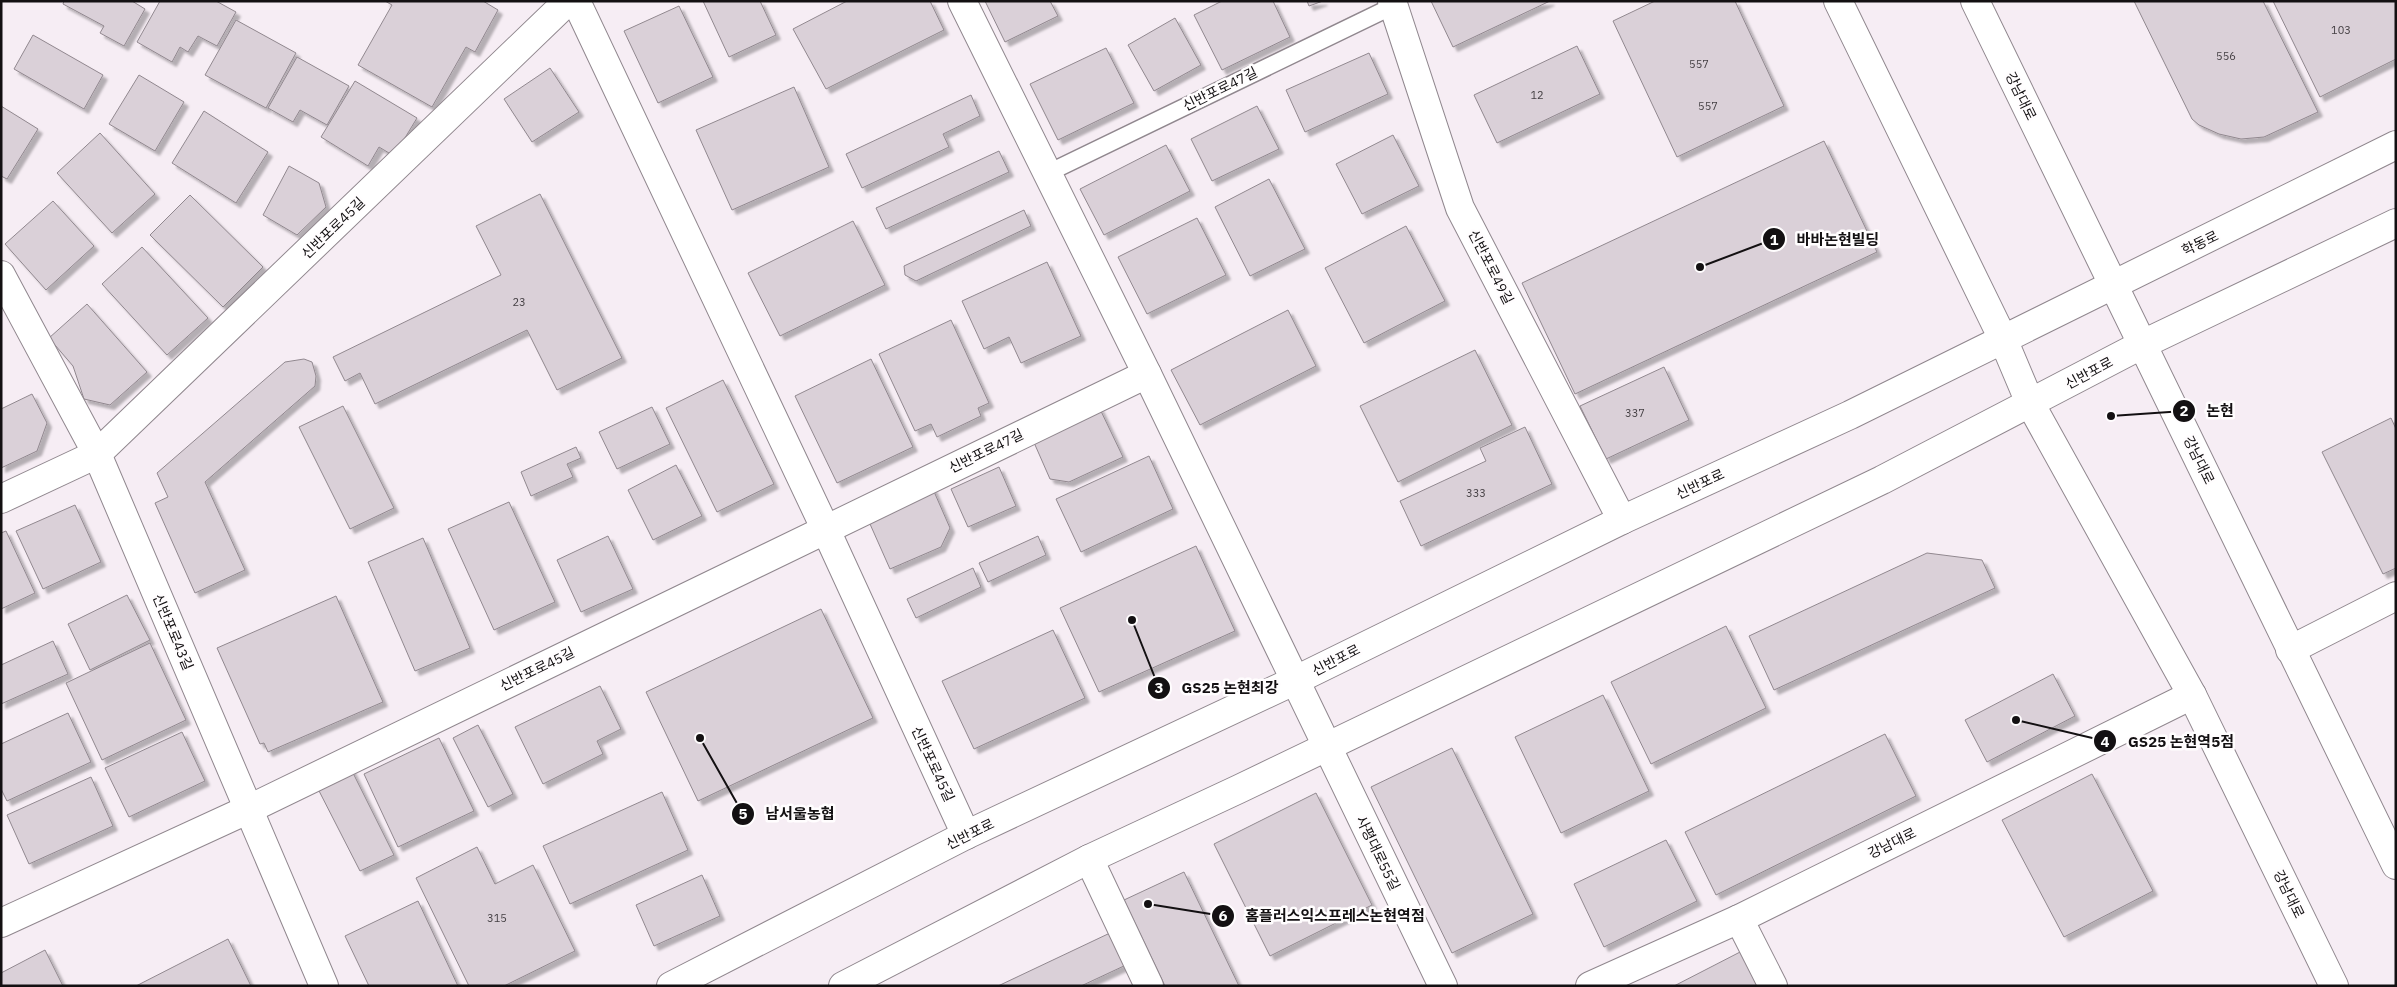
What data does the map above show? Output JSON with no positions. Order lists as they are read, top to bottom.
{
  "streets": {
    "street": [
      "신반포로47길",
      "강남대로",
      "신반포로45길",
      "학동로",
      "신반포로49길",
      "신반포로",
      "신반포로43길",
      "사평대로55길"
    ]
  },
  "crossings": [
    ["신반포로47길", "신반포로45길"],
    ["신반포로47길", "신반포로49길"],
    ["강남대로", "학동로"],
    ["강남대로", "신반포로"],
    ["신반포로45길", "신반포로"],
    ["신반포로45길", "신반포로43길"],
    ["학동로", "신반포로"],
    ["신반포로49길", "신반포로"],
    ["신반포로", "사평대로55길"]
  ],
  "places": [
    "바바논현빌딩",
    "논현",
    "GS25 논현최강",
    "GS25 논현역5점",
    "남서울농협",
    "홈플러스익스프레스논현역점"
  ],
  "house_numbers": [
    "103",
    "556",
    "557",
    "12",
    "557",
    "23",
    "337",
    "333",
    "315"
  ]
}
